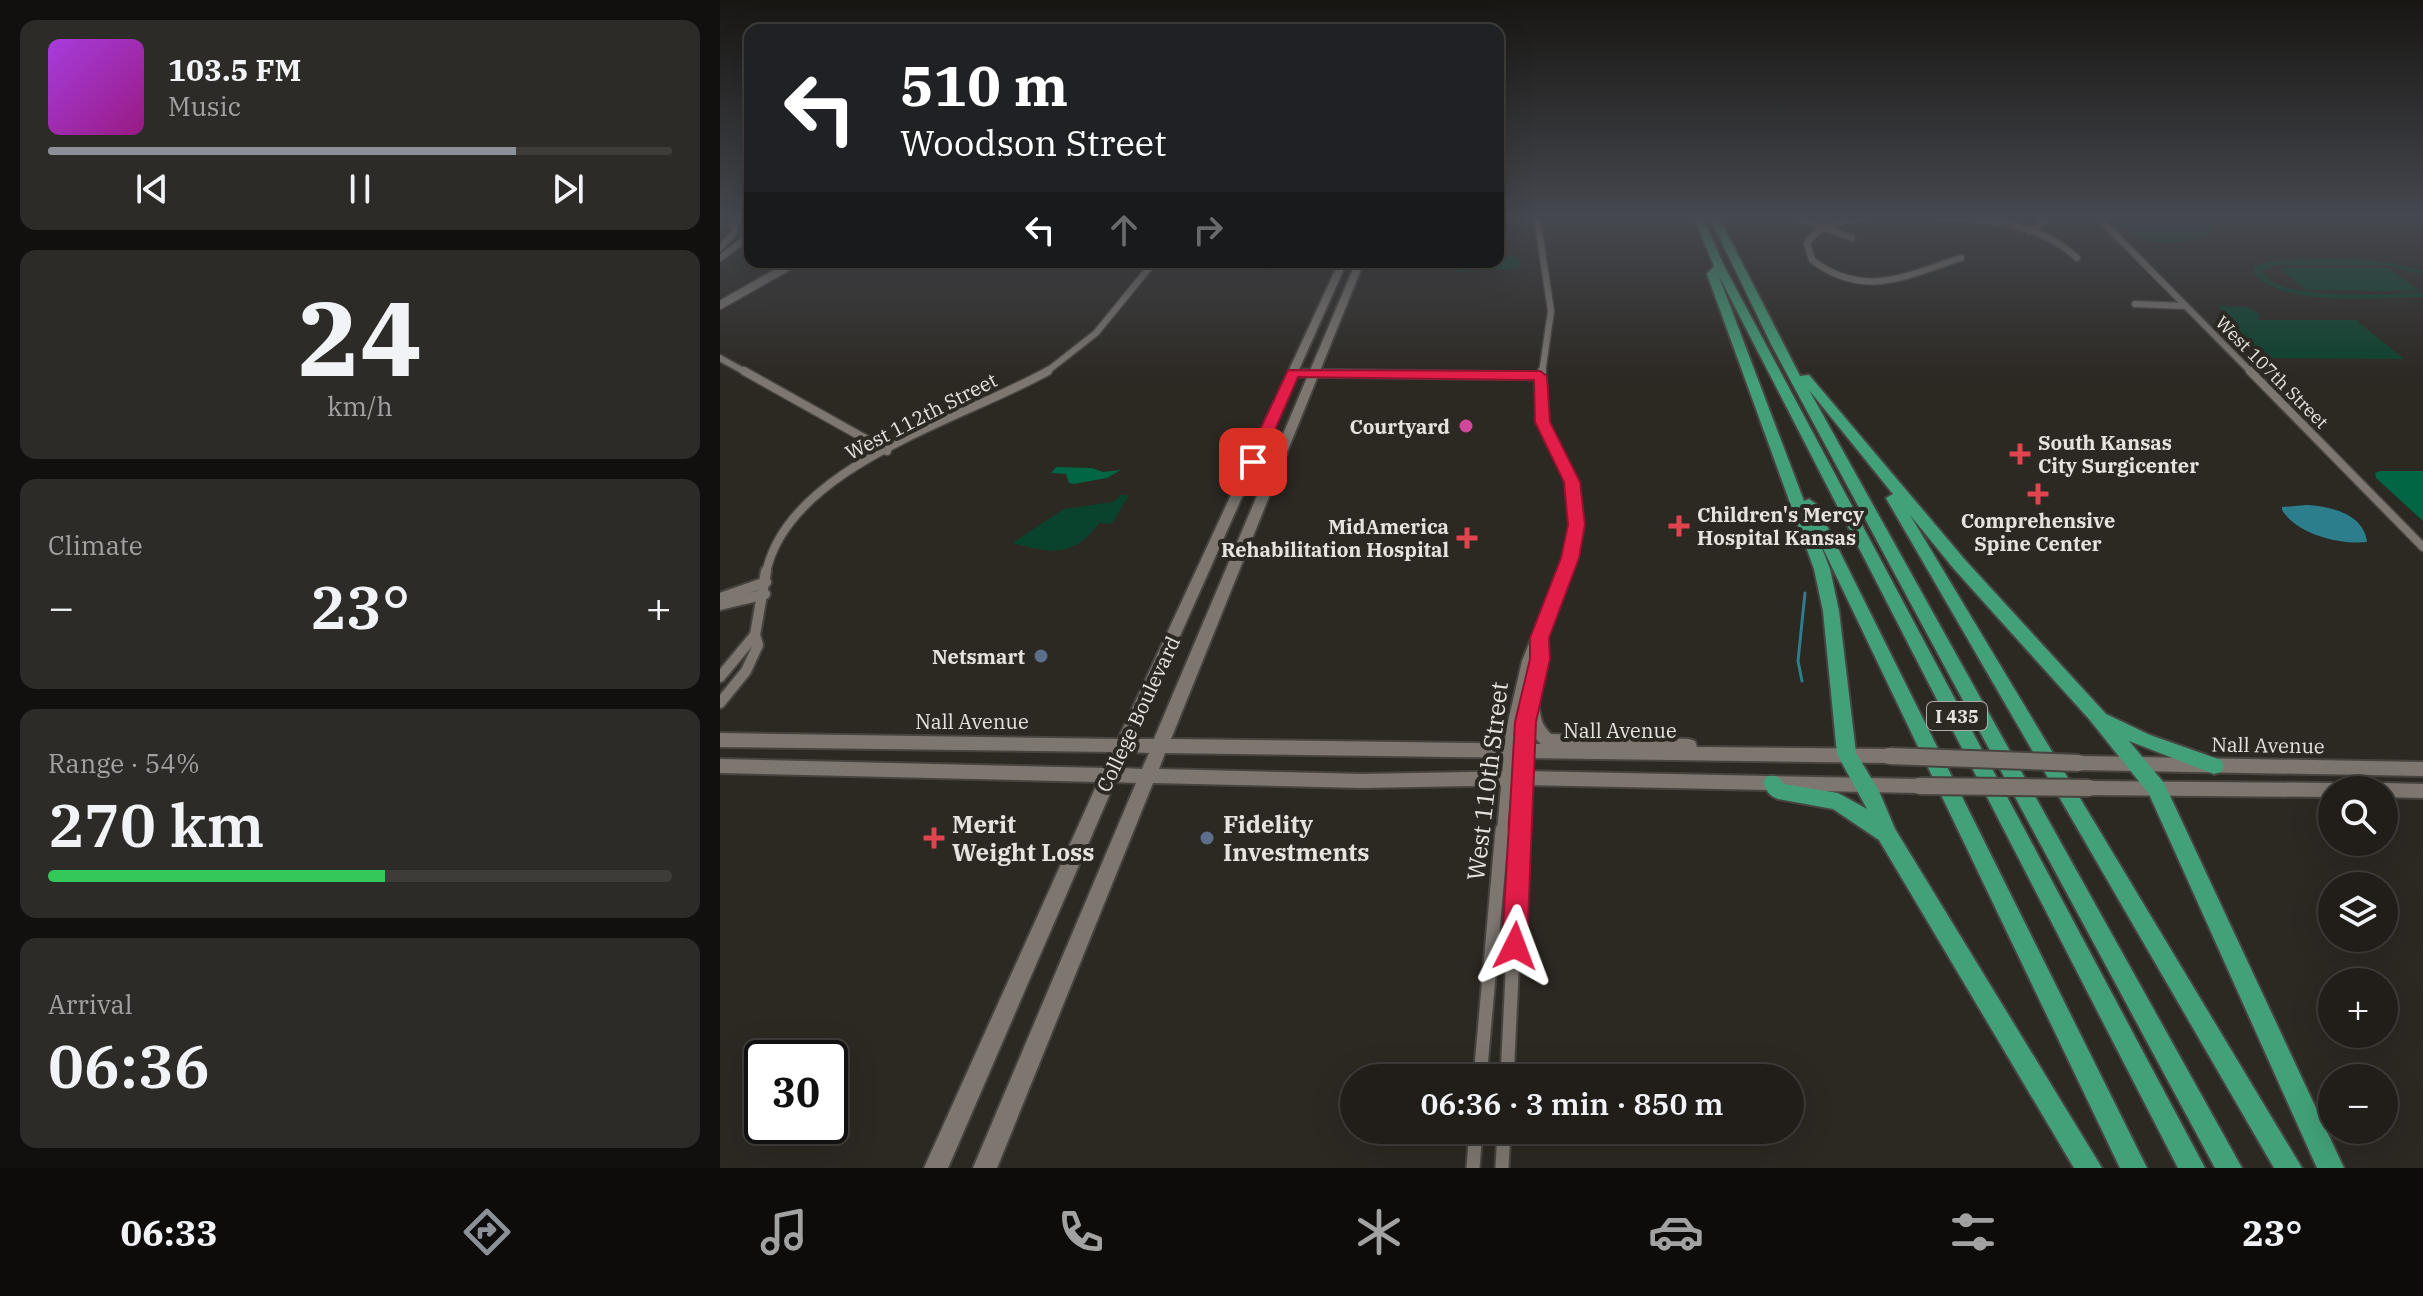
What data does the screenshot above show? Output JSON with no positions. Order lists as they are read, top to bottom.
{
  "streets": {
    "highway": ["I 435"],
    "main road": ["College Boulevard", "Nall Avenue"],
    "street": ["West 107th Street", "West 112th Street", "West 110th Street"]
  },
  "crossings": [
    ["College Boulevard", "Nall Avenue"],
    ["Nall Avenue", "West 110th Street"]
  ],
  "places": {
    "other": ["Courtyard", "Netsmart", "Fidelity Investments"],
    "health": [
      "South Kansas City Surgicenter",
      "Comprehensive Spine Center",
      "Children's Mercy Hospital Kansas",
      "MidAmerica Rehabilitation Hospital",
      "Merit Weight Loss"
    ]
  },
  "page": {
    "turn": ["510 m", "Woodson Street"],
    "song": ["103.5 FM", "Music"],
    "tile": [
      ["24", "km/h"],
      "Climate",
      ["Range · 54%", "270 km"],
      ["Arrival", "06:36"]
    ],
    "heat": ["−", "23°", "+"],
    "map_buttons": ["+", "−"],
    "limit": "30",
    "trip": "06:36 · 3 min · 850 m",
    "tabs": ["06:33", "23°"]
  }
}
